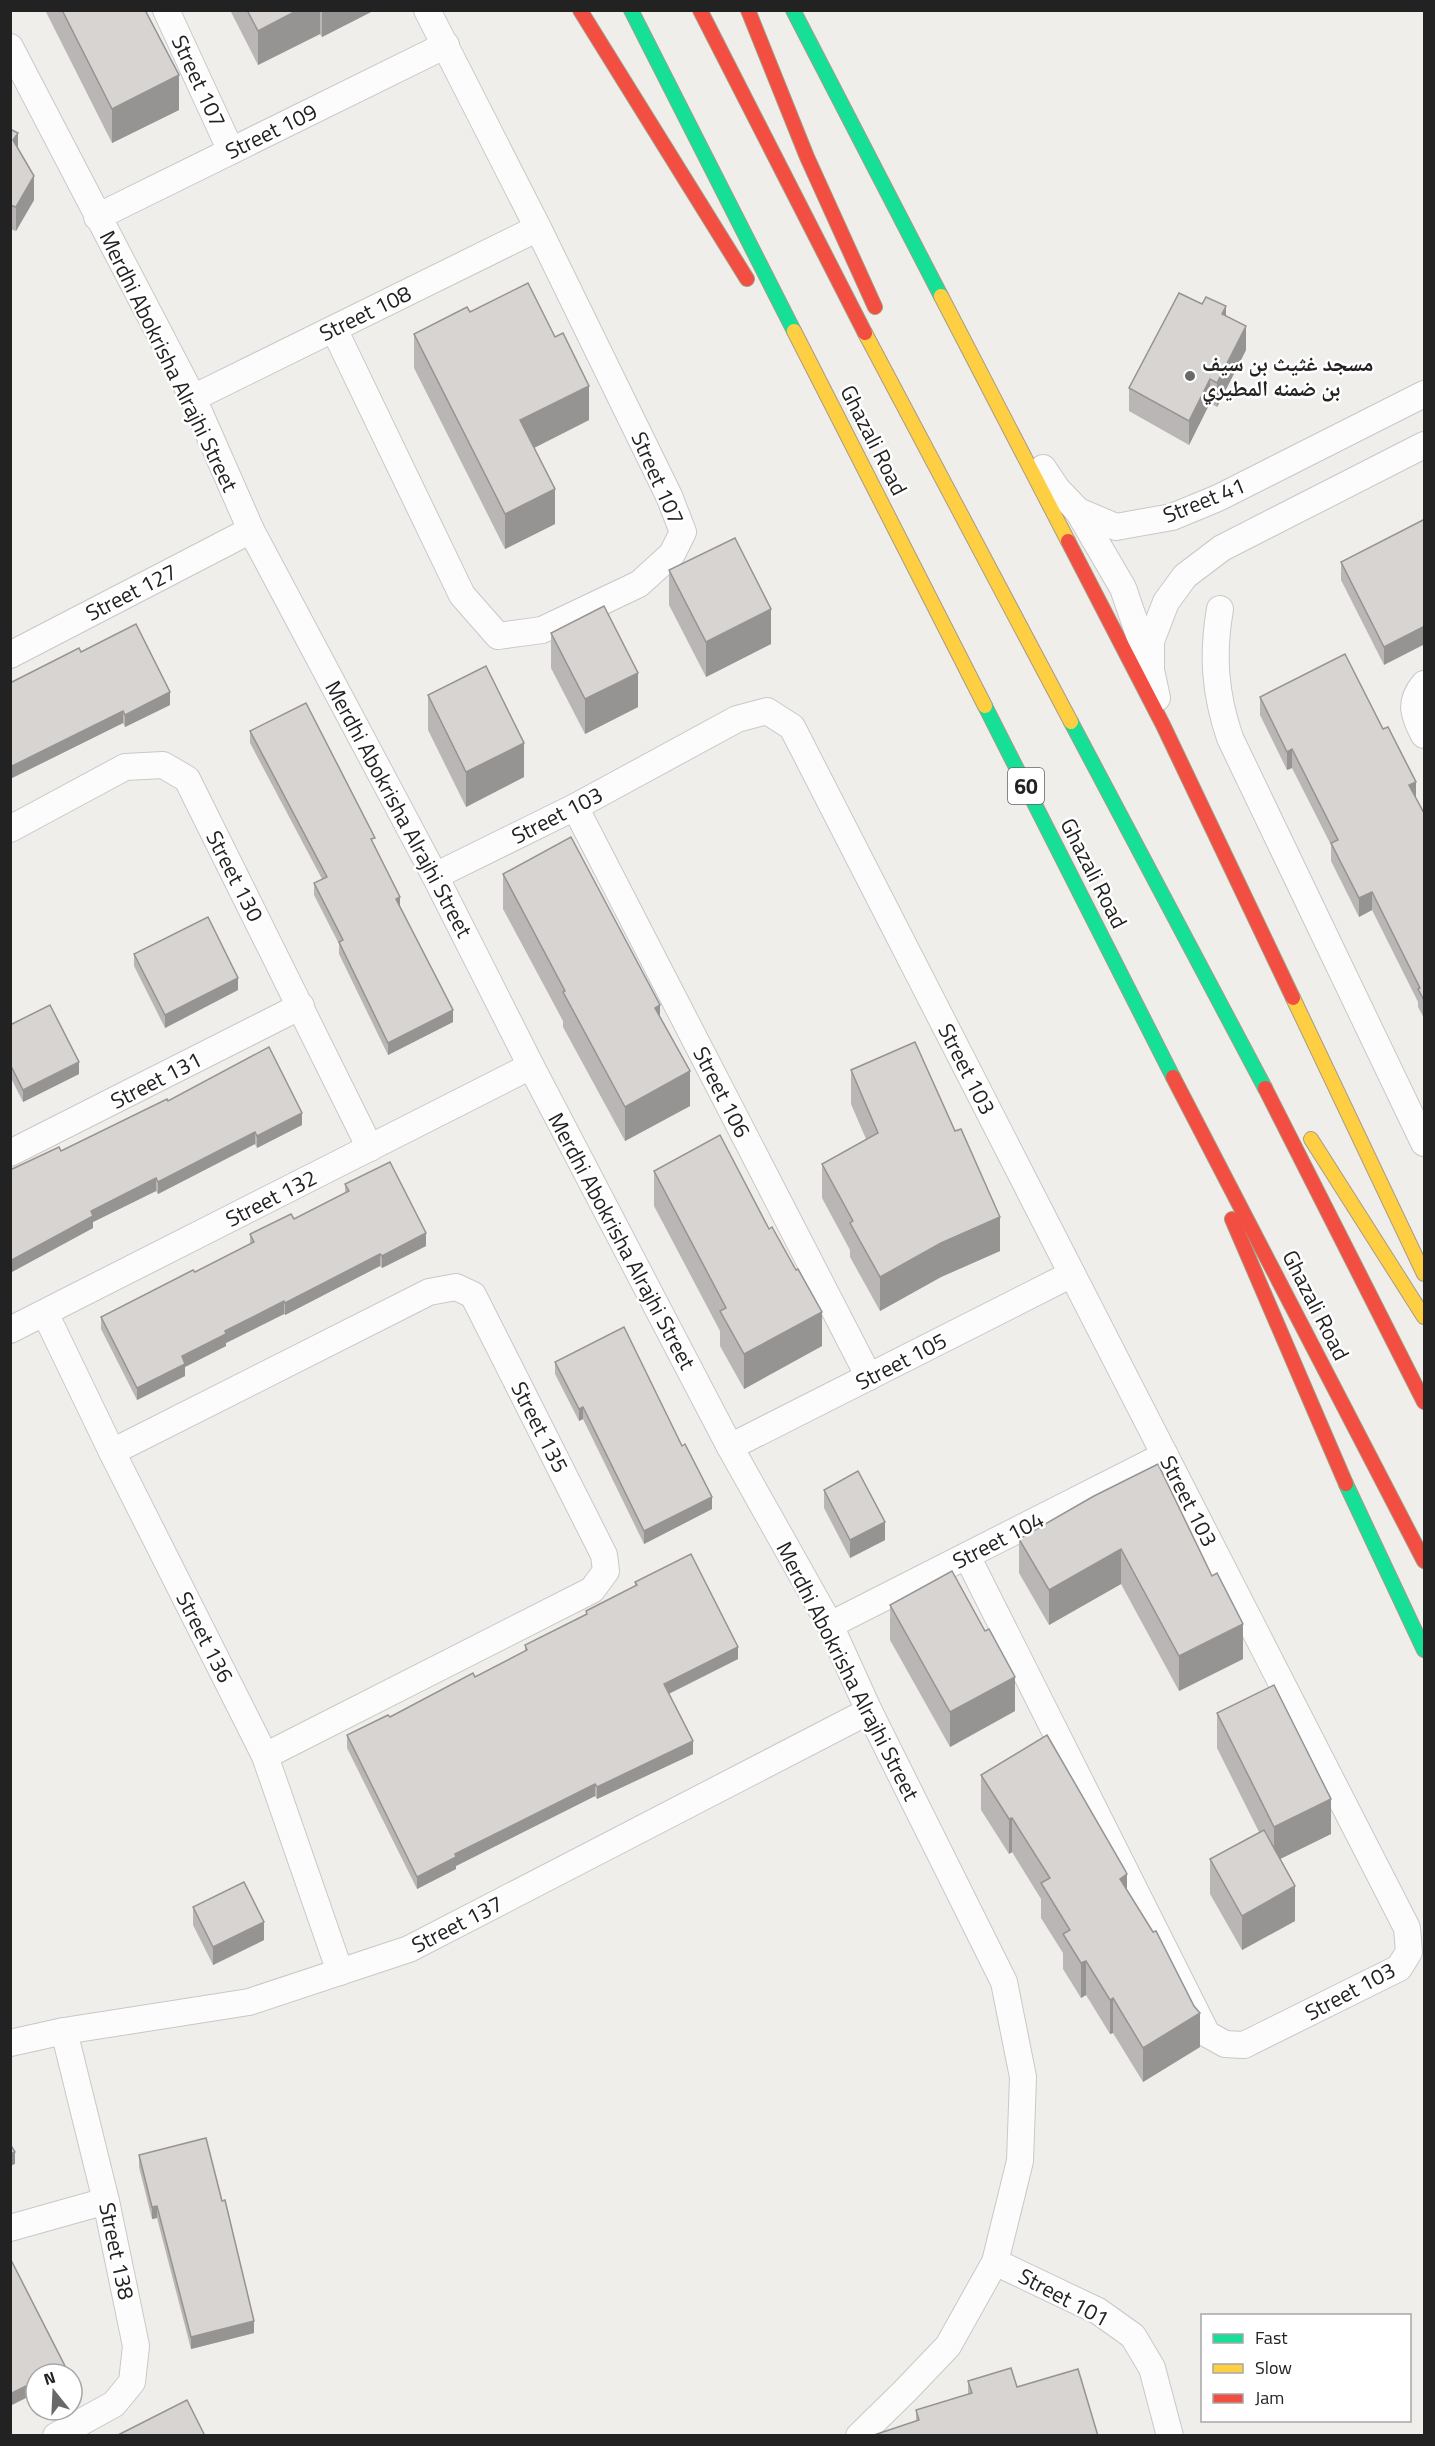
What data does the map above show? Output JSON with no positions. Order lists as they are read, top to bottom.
{
  "streets": {
    "main road": ["Ghazali Road", "60"],
    "street": [
      "Street 107",
      "Street 109",
      "Street 108",
      "Merdhi Abokrisha Alrajhi Street",
      "Street 41",
      "Street 127",
      "Street 103",
      "Street 130",
      "Street 131",
      "Street 106",
      "Street 132",
      "Street 105",
      "Street 135",
      "Street 104",
      "Street 136",
      "Street 137",
      "Street 138",
      "Street 101"
    ]
  },
  "crossings": [
    ["Street 107", "Street 109"],
    ["Street 107", "Street 108"],
    ["Street 109", "Merdhi Abokrisha Alrajhi Street"],
    ["Street 108", "Merdhi Abokrisha Alrajhi Street"],
    ["Merdhi Abokrisha Alrajhi Street", "Street 127"],
    ["Merdhi Abokrisha Alrajhi Street", "Street 103"],
    ["Merdhi Abokrisha Alrajhi Street", "Street 132"],
    ["Merdhi Abokrisha Alrajhi Street", "Street 105"],
    ["Merdhi Abokrisha Alrajhi Street", "Street 104"],
    ["Merdhi Abokrisha Alrajhi Street", "Street 137"],
    ["Merdhi Abokrisha Alrajhi Street", "Street 101"],
    ["Street 103", "Street 106"],
    ["Street 103", "Street 105"],
    ["Street 103", "Street 104"],
    ["Street 130", "Street 131"],
    ["Street 130", "Street 132"],
    ["Street 106", "Street 105"],
    ["Street 132", "Street 136"],
    ["Street 135", "Street 136"],
    ["Street 136", "Street 137"],
    ["Street 137", "Street 138"]
  ],
  "places": ["مسجد غثيث بن سيف بن ضمنه المطيري"],
  "legend": ["Fast", "Slow", "Jam"],
  "north": "top"
}
